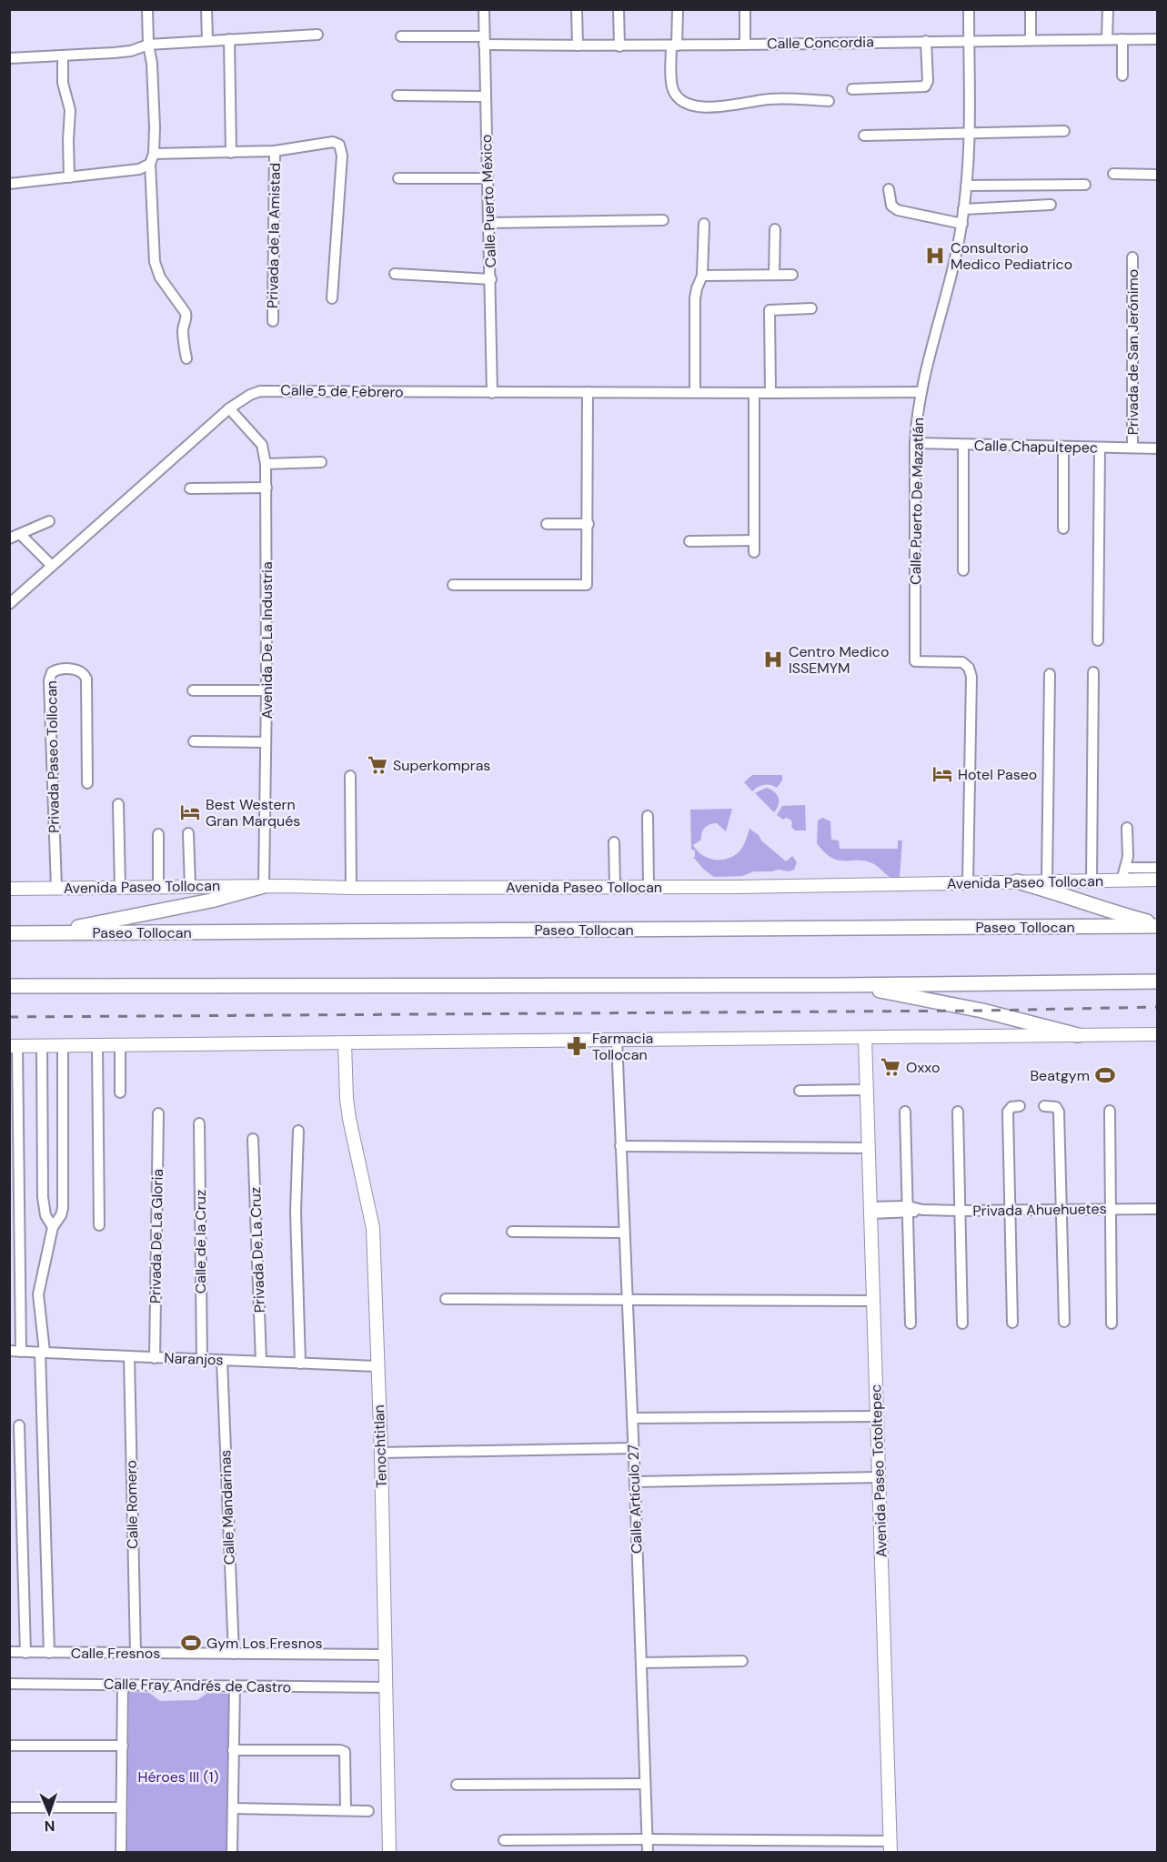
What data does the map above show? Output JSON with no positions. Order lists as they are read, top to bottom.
{
  "streets": {
    "highway": ["Paseo Tollocan"],
    "main road": ["Avenida Paseo Tollocan", "Tenochtitlan", "Avenida Paseo Totoltepec"],
    "street": [
      "Calle Concordia",
      "Calle Puerto México",
      "Privada de la Amistad",
      "Privada de San Jerónimo",
      "Calle 5 de Febrero",
      "Calle Chapultepec",
      "Calle Puerto De Mazatlán",
      "Avenida De La Industria",
      "Privada Paseo Tollocan",
      "Privada Ahuehuetes",
      "Privada De La Gloria",
      "Calle de la Cruz",
      "Privada De La Cruz",
      "Naranjos",
      "Calle Artículo 27",
      "Calle Romero",
      "Calle Mandarinas",
      "Calle Fresnos",
      "Calle Fray Andrés de Castro"
    ]
  },
  "crossings": [
    ["Calle Concordia", "Calle Puerto México"],
    ["Calle Concordia", "Calle Puerto De Mazatlán"],
    ["Calle Puerto México", "Calle 5 de Febrero"],
    ["Privada de San Jerónimo", "Calle Chapultepec"],
    ["Calle 5 de Febrero", "Calle Puerto De Mazatlán"],
    ["Calle 5 de Febrero", "Avenida De La Industria"],
    ["Calle Chapultepec", "Calle Puerto De Mazatlán"],
    ["Calle Puerto De Mazatlán", "Avenida Paseo Tollocan"],
    ["Avenida De La Industria", "Avenida Paseo Tollocan"],
    ["Privada Paseo Tollocan", "Avenida Paseo Tollocan"],
    ["Privada Ahuehuetes", "Avenida Paseo Totoltepec"],
    ["Privada De La Gloria", "Naranjos"],
    ["Calle de la Cruz", "Naranjos"],
    ["Privada De La Cruz", "Naranjos"],
    ["Naranjos", "Tenochtitlan"],
    ["Naranjos", "Calle Romero"],
    ["Naranjos", "Calle Mandarinas"],
    ["Tenochtitlan", "Calle Fresnos"],
    ["Tenochtitlan", "Calle Fray Andrés de Castro"],
    ["Calle Romero", "Calle Fresnos"],
    ["Calle Mandarinas", "Calle Fresnos"]
  ],
  "parks": ["Héroes III (1)"],
  "places": {
    "hospital": ["Consultorio Medico Pediatrico", "Centro Medico ISSEMYM"],
    "supermarket": ["Superkompras", "Oxxo"],
    "hotel": ["Hotel Paseo", "Best Western Gran Marqués"],
    "pharmacy": ["Farmacia Tollocan"],
    "sports": ["Beatgym", "Gym Los Fresnos"]
  },
  "north": "bottom"
}
